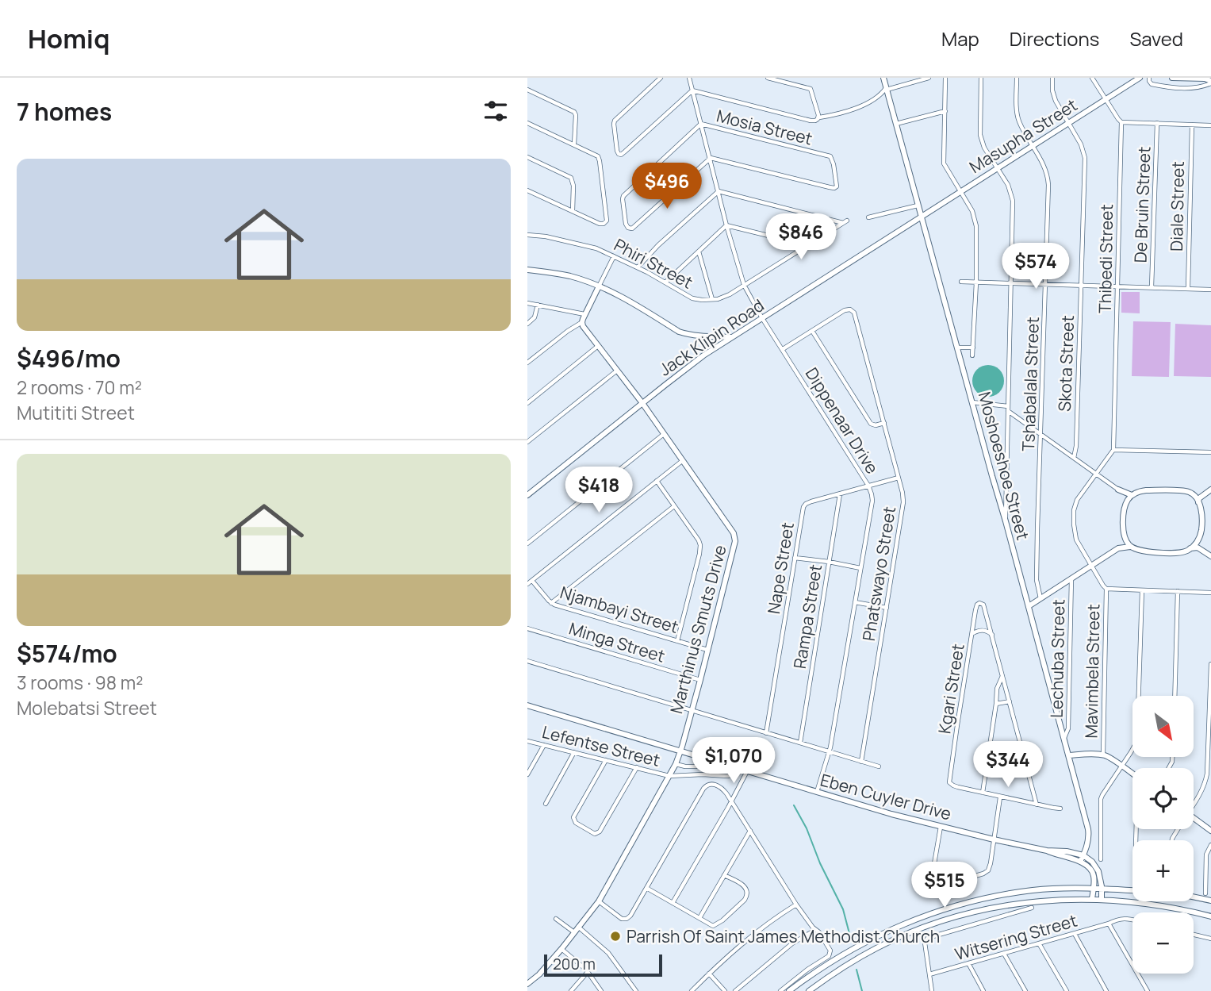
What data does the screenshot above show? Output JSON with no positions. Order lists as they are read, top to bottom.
{
  "streets": {
    "street": [
      "Mosia Street",
      "Masupha Street",
      "De Bruin Street",
      "Diale Street",
      "Thibedi Street",
      "Phiri Street",
      "Jack Klipin Road",
      "Skota Street",
      "Tshabalala Street",
      "Dippenaar Drive",
      "Moshoeshoe Street",
      "Nape Street",
      "Phatswayo Street",
      "Njambayi Street",
      "Rampa Street",
      "Marthinus Smuts Drive",
      "Minga Street",
      "Lechuba Street",
      "Mavimbela Street",
      "Kgari Street",
      "Lefentse Street",
      "Eben Cuyler Drive",
      "Witsering Street"
    ]
  },
  "crossings": [
    ["Mosia Street", "Dippenaar Drive"],
    ["Masupha Street", "Jack Klipin Road"],
    ["Masupha Street", "Skota Street"],
    ["Masupha Street", "Tshabalala Street"],
    ["Masupha Street", "Moshoeshoe Street"],
    ["Jack Klipin Road", "Dippenaar Drive"],
    ["Jack Klipin Road", "Moshoeshoe Street"],
    ["Jack Klipin Road", "Marthinus Smuts Drive"],
    ["Dippenaar Drive", "Nape Street"],
    ["Dippenaar Drive", "Phatswayo Street"],
    ["Dippenaar Drive", "Eben Cuyler Drive"],
    ["Moshoeshoe Street", "Lechuba Street"],
    ["Moshoeshoe Street", "Eben Cuyler Drive"],
    ["Nape Street", "Phatswayo Street"],
    ["Nape Street", "Rampa Street"],
    ["Njambayi Street", "Marthinus Smuts Drive"],
    ["Marthinus Smuts Drive", "Minga Street"],
    ["Marthinus Smuts Drive", "Lefentse Street"],
    ["Marthinus Smuts Drive", "Eben Cuyler Drive"],
    ["Lefentse Street", "Eben Cuyler Drive"]
  ],
  "places": ["Parrish Of Saint James Methodist Church"],
  "scale_bar": "200 m",
  "north": "bottom right",
  "page": {
    "header": "Homiq",
    "nav": ["Map", "Directions", "Saved"],
    "heading": "7 homes",
    "list": [
      {
        "name": "$496/mo",
        "note": "2 rooms · 70 m² · Mutititi Street"
      },
      {
        "name": "$574/mo",
        "note": "3 rooms · 98 m² · Molebatsi Street"
      }
    ],
    "price": [
      "$496",
      "$846",
      "$574",
      "$418",
      "$1,070",
      "$344",
      "$515"
    ],
    "map_buttons": ["+", "−"],
    "scale": "200 m"
  }
}
